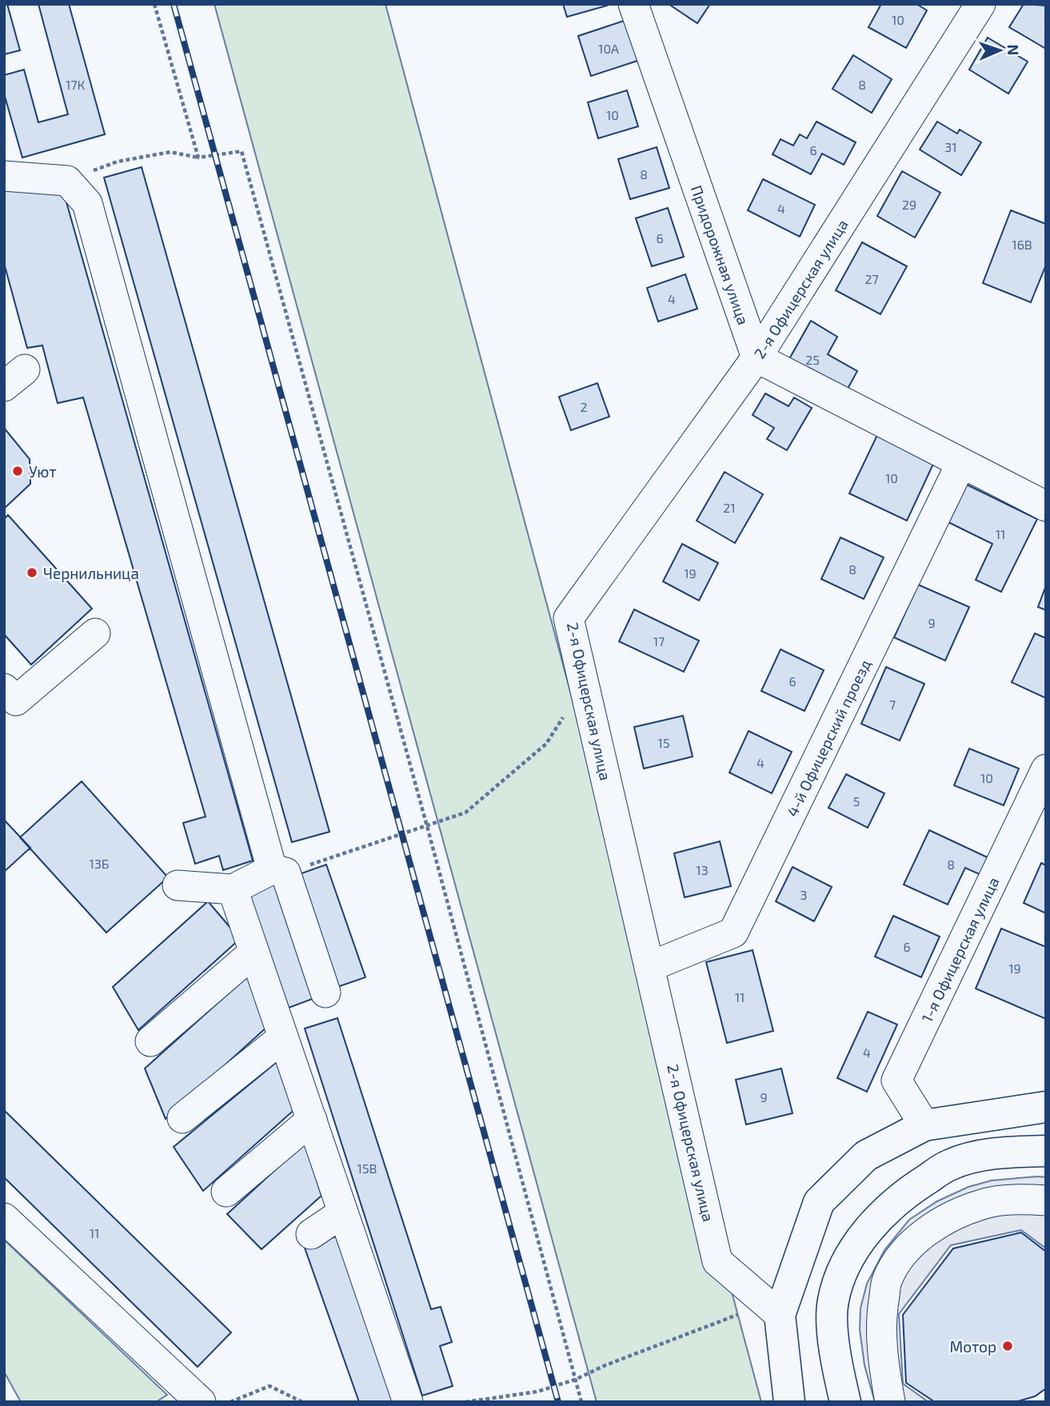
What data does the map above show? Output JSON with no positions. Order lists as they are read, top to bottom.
{
  "streets": {
    "street": [
      "Придорожная улица",
      "2-я Офицерская улица",
      "4-й Офицерский проезд",
      "1-я Офицерская улица"
    ]
  },
  "crossings": [
    ["Придорожная улица", "2-я Офицерская улица"],
    ["2-я Офицерская улица", "4-й Офицерский проезд"]
  ],
  "places": ["Уют", "Чернильница", "Мотор"],
  "house_numbers": [
    "10",
    "10А",
    "17К",
    "8",
    "10",
    "31",
    "6",
    "8",
    "29",
    "4",
    "6",
    "16В",
    "27",
    "4",
    "25",
    "2",
    "10",
    "21",
    "11",
    "8",
    "19",
    "9",
    "17",
    "6",
    "7",
    "15",
    "4",
    "10",
    "5",
    "13Б",
    "8",
    "13",
    "3",
    "6",
    "19",
    "11",
    "4",
    "9",
    "15В",
    "11"
  ],
  "north": "right"
}
